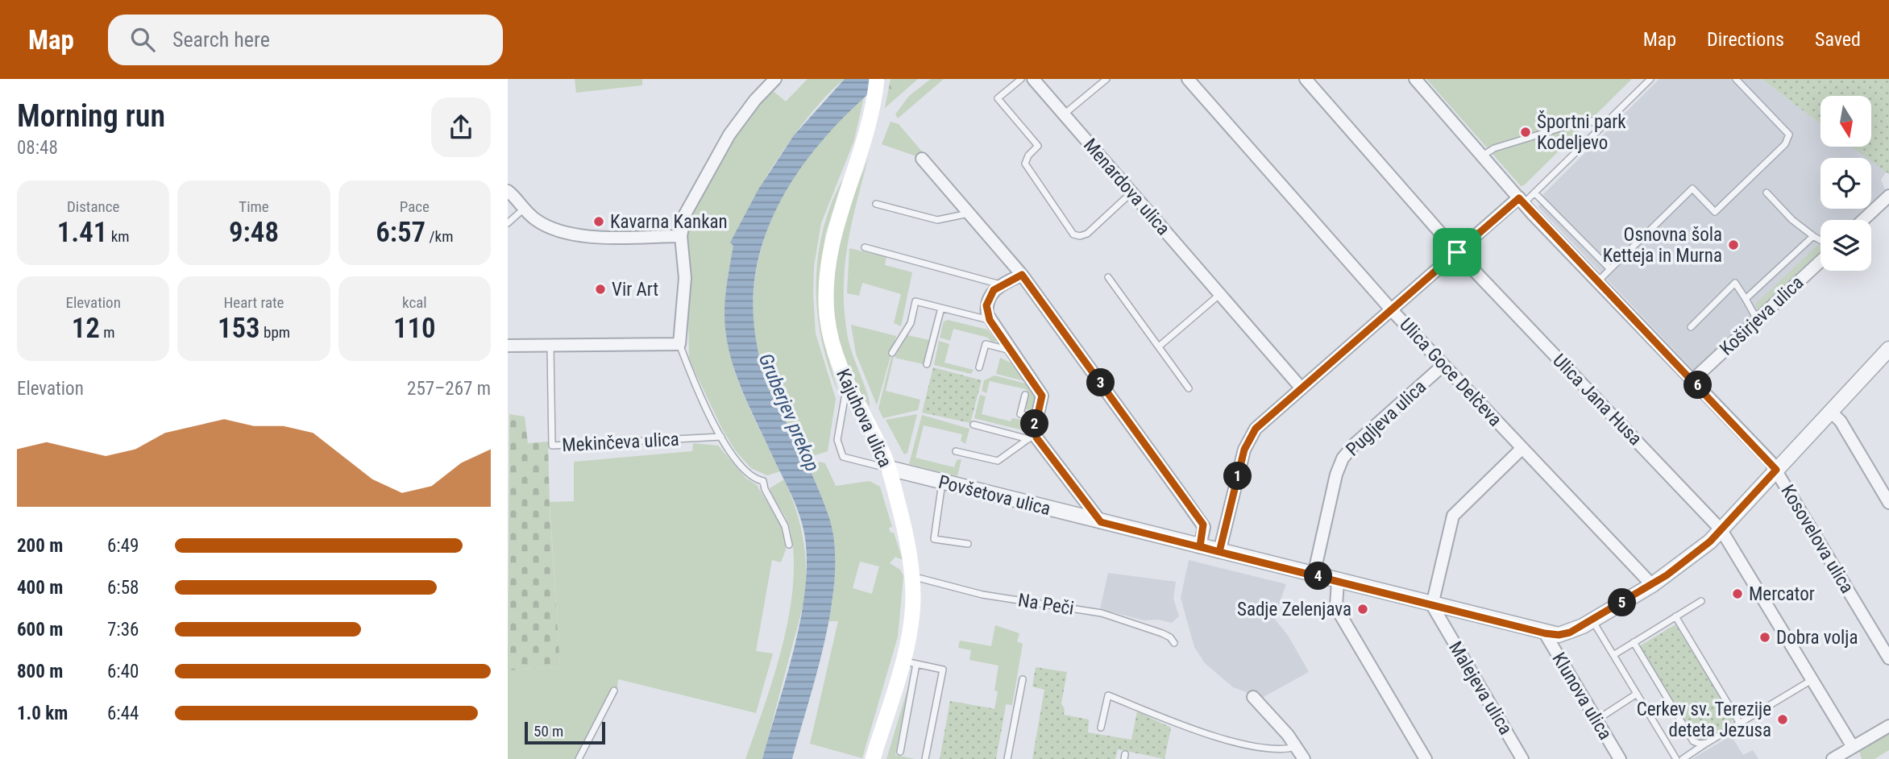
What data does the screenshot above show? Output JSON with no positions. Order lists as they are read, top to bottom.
{
  "streets": {
    "main road": ["Kajuhova ulica"],
    "street": [
      "Menardova ulica",
      "Koširjeva ulica",
      "Ulica Goce Delčeva",
      "Ulica Jana Husa",
      "Pugljeva ulica",
      "Povšetova ulica",
      "Kosovelova ulica",
      "Malejeva ulica",
      "Klunova ulica"
    ],
    "lane": ["Mekinčeva ulica", "Na Peči"]
  },
  "crossings": [
    ["Koširjeva ulica", "Kosovelova ulica"],
    ["Ulica Goce Delčeva", "Pugljeva ulica"],
    ["Ulica Goce Delčeva", "Povšetova ulica"],
    ["Ulica Jana Husa", "Povšetova ulica"],
    ["Kajuhova ulica", "Povšetova ulica"],
    ["Kajuhova ulica", "Na Peči"],
    ["Pugljeva ulica", "Povšetova ulica"],
    ["Povšetova ulica", "Kosovelova ulica"],
    ["Povšetova ulica", "Malejeva ulica"],
    ["Povšetova ulica", "Klunova ulica"]
  ],
  "water": ["Gruberjev prekop"],
  "places": [
    "Športni park Kodeljevo",
    "Kavarna Kankan",
    "Osnovna šola Ketteja in Murna",
    "Vir Art",
    "Mercator",
    "Sadje Zelenjava",
    "Dobra volja",
    "Cerkev sv. Terezije deteta Jezusa"
  ],
  "scale_bar": "50 m",
  "north": "bottom",
  "page": {
    "header": "Map",
    "search": "Search here",
    "nav": ["Map", "Directions", "Saved"],
    "heading": ["Morning run", "08:48"],
    "stats": [
      ["Distance", "1.41 km"],
      ["Time", "9:48"],
      ["Pace", "6:57 /km"],
      ["Elevation", "12 m"],
      ["Heart rate", "153 bpm"],
      ["kcal", "110"]
    ],
    "chart": ["Elevation", "257–267 m"],
    "pins": [
      "3",
      "6",
      "2",
      "1",
      "4",
      "5"
    ],
    "list": [
      {
        "name": "200 m",
        "note": "6:49"
      },
      {
        "name": "400 m",
        "note": "6:58"
      },
      {
        "name": "600 m",
        "note": "7:36"
      },
      {
        "name": "800 m",
        "note": "6:40"
      },
      {
        "name": "1.0 km",
        "note": "6:44"
      }
    ],
    "scale": "50 m"
  }
}
